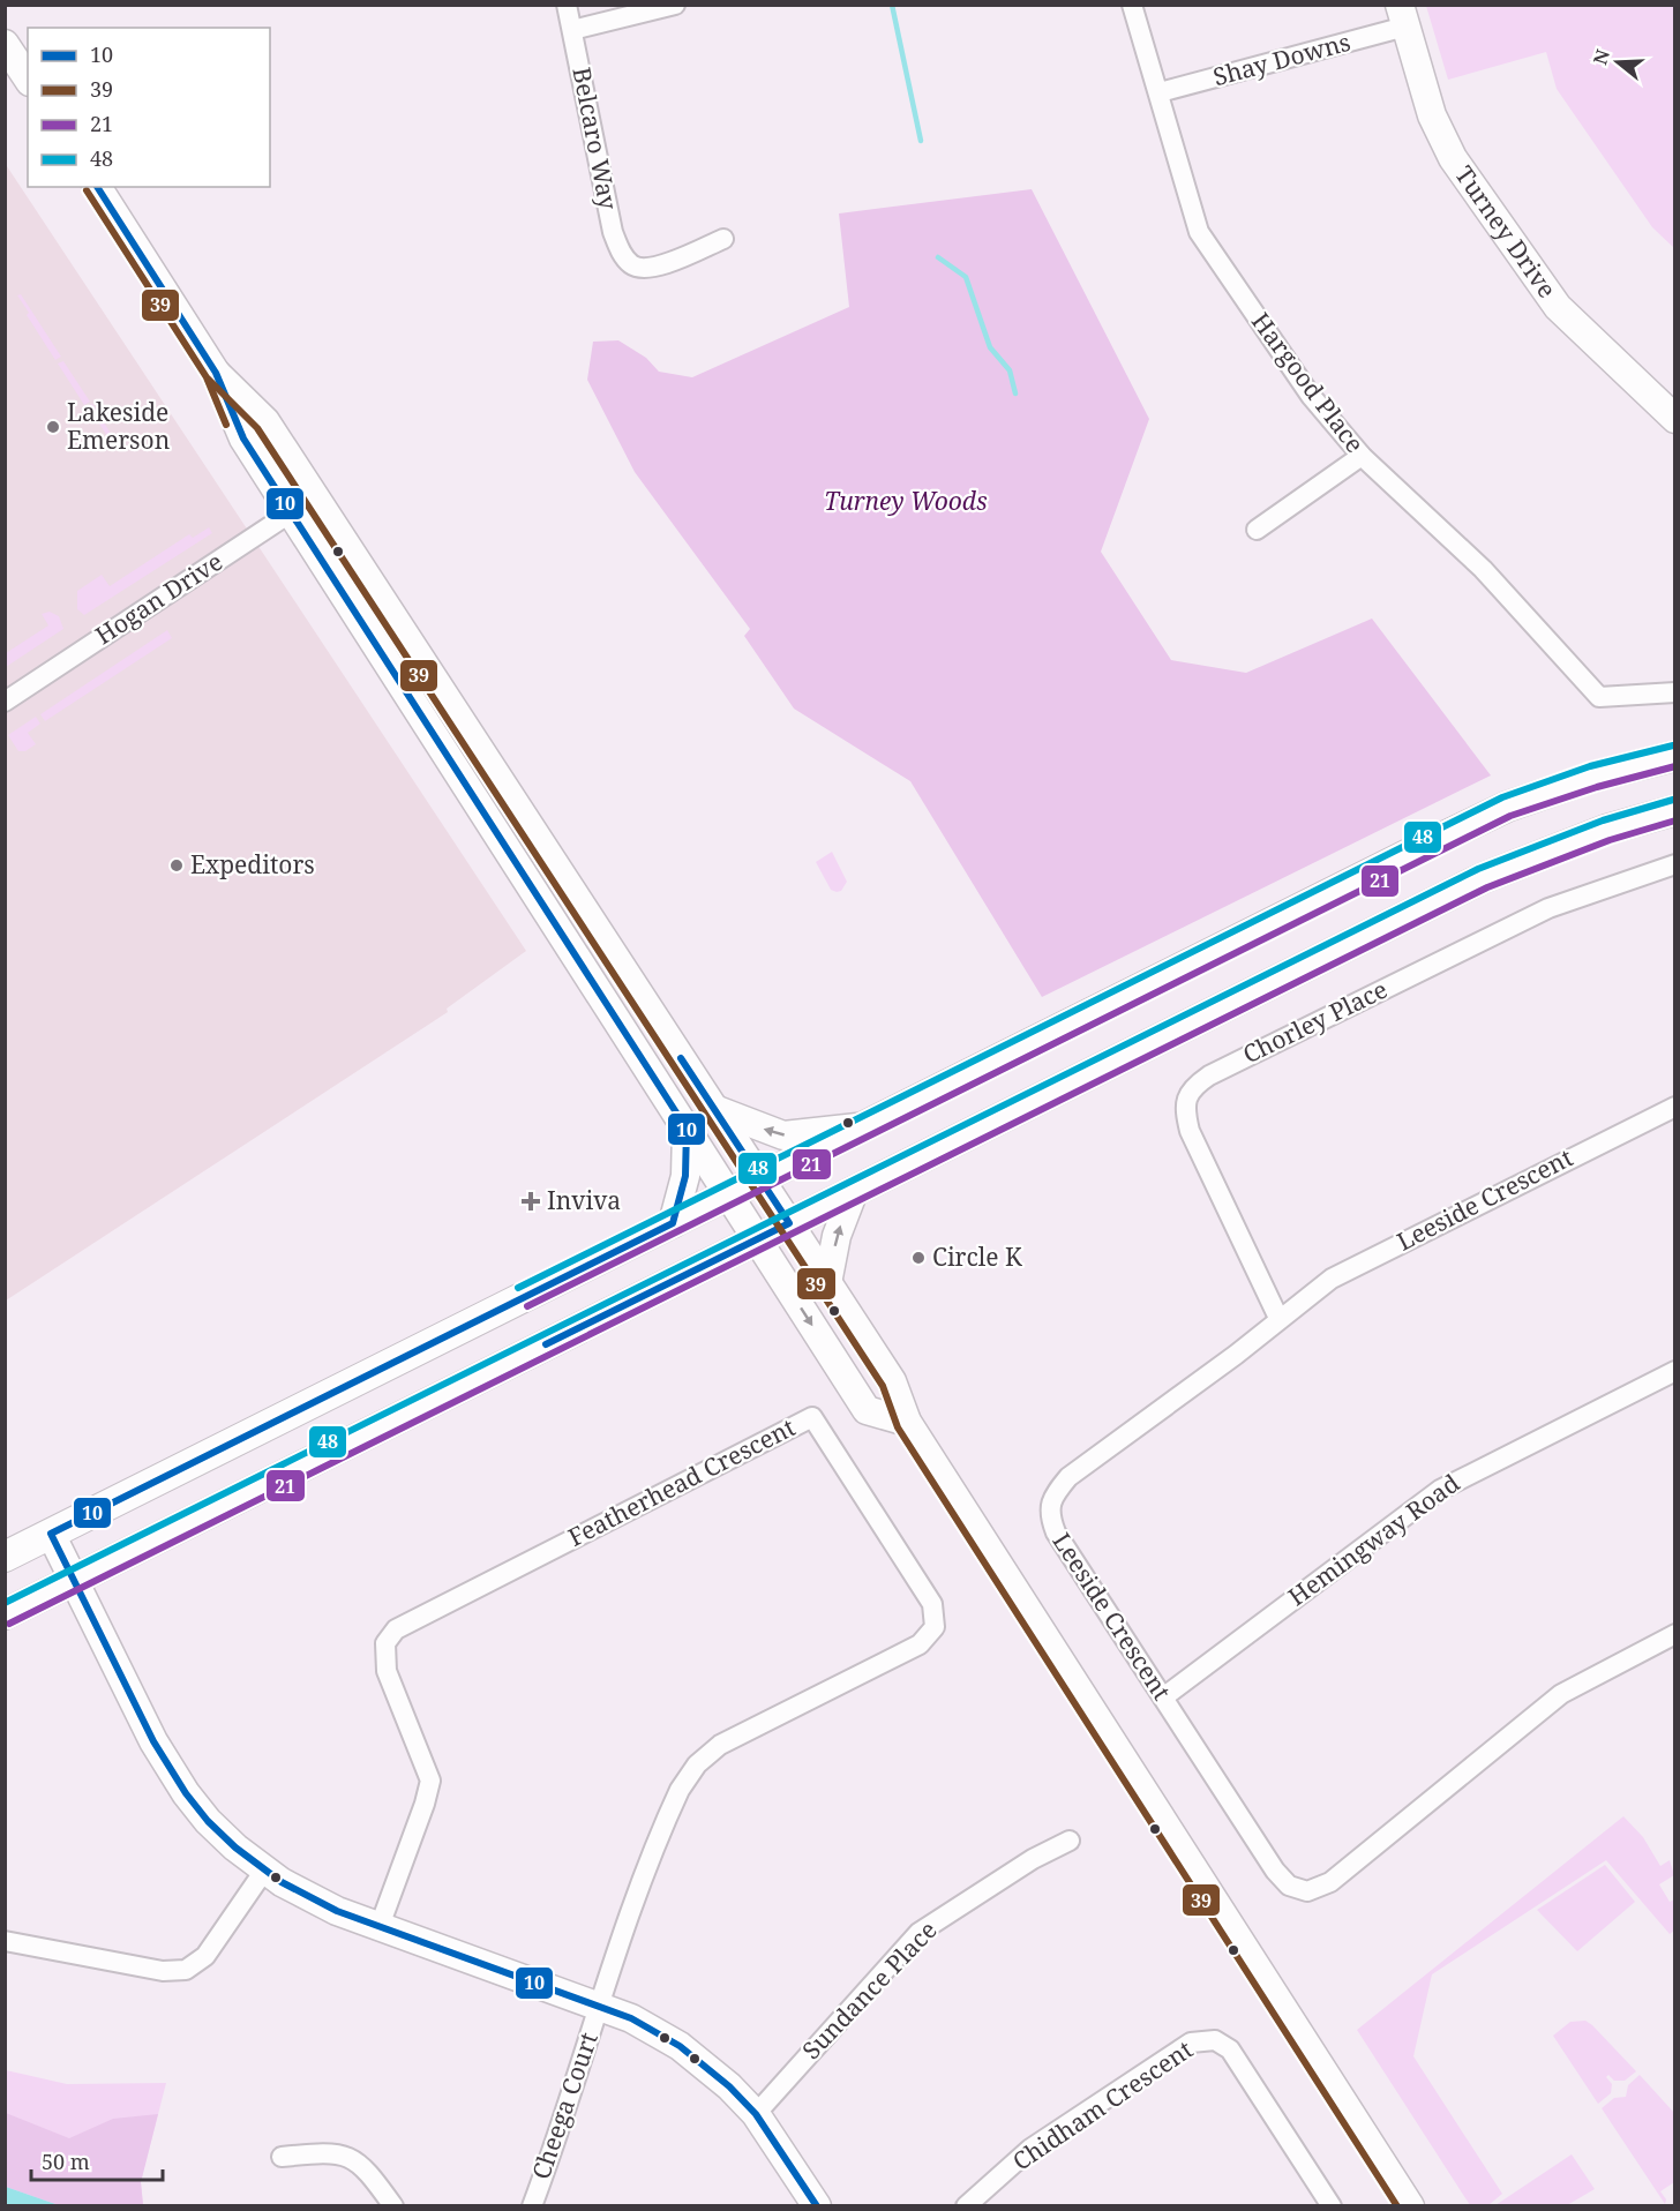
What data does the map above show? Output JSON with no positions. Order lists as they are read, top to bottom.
{
  "streets": {
    "main road": ["Turney Drive"],
    "street": [
      "Shay Downs",
      "Belcaro Way",
      "Hargood Place",
      "Hogan Drive",
      "Chorley Place",
      "Leeside Crescent",
      "Featherhead Crescent",
      "Hemingway Road",
      "Sundance Place",
      "Cheega Court",
      "Chidham Crescent"
    ]
  },
  "crossings": [
    ["Shay Downs", "Turney Drive"],
    ["Shay Downs", "Hargood Place"],
    ["Chorley Place", "Leeside Crescent"],
    ["Leeside Crescent", "Hemingway Road"],
    ["Featherhead Crescent", "Cheega Court"]
  ],
  "parks": ["Turney Woods"],
  "places": {
    "other": ["Lakeside Emerson", "Expeditors", "Circle K"],
    "health": ["Inviva"]
  },
  "lines": [
    "transit line 10",
    "transit line 39",
    "transit line 48",
    "transit line 21"
  ],
  "legend": [
    "10",
    "39",
    "21",
    "48"
  ],
  "scale_bar": "50 m",
  "north": "left"
}
